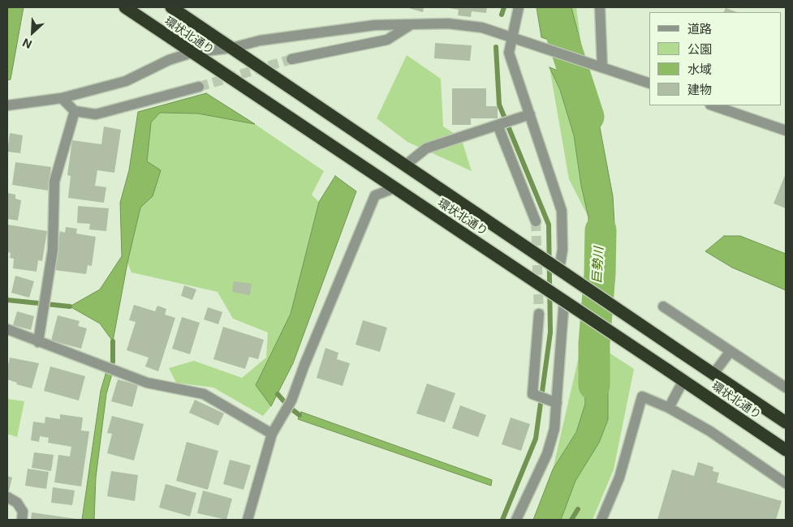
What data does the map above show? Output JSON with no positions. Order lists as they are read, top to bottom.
{
  "streets": {
    "highway": ["環状北通り"]
  },
  "water": ["巨勢川"],
  "legend": [
    "道路",
    "公園",
    "水域",
    "建物"
  ],
  "north": "bottom left"
}
